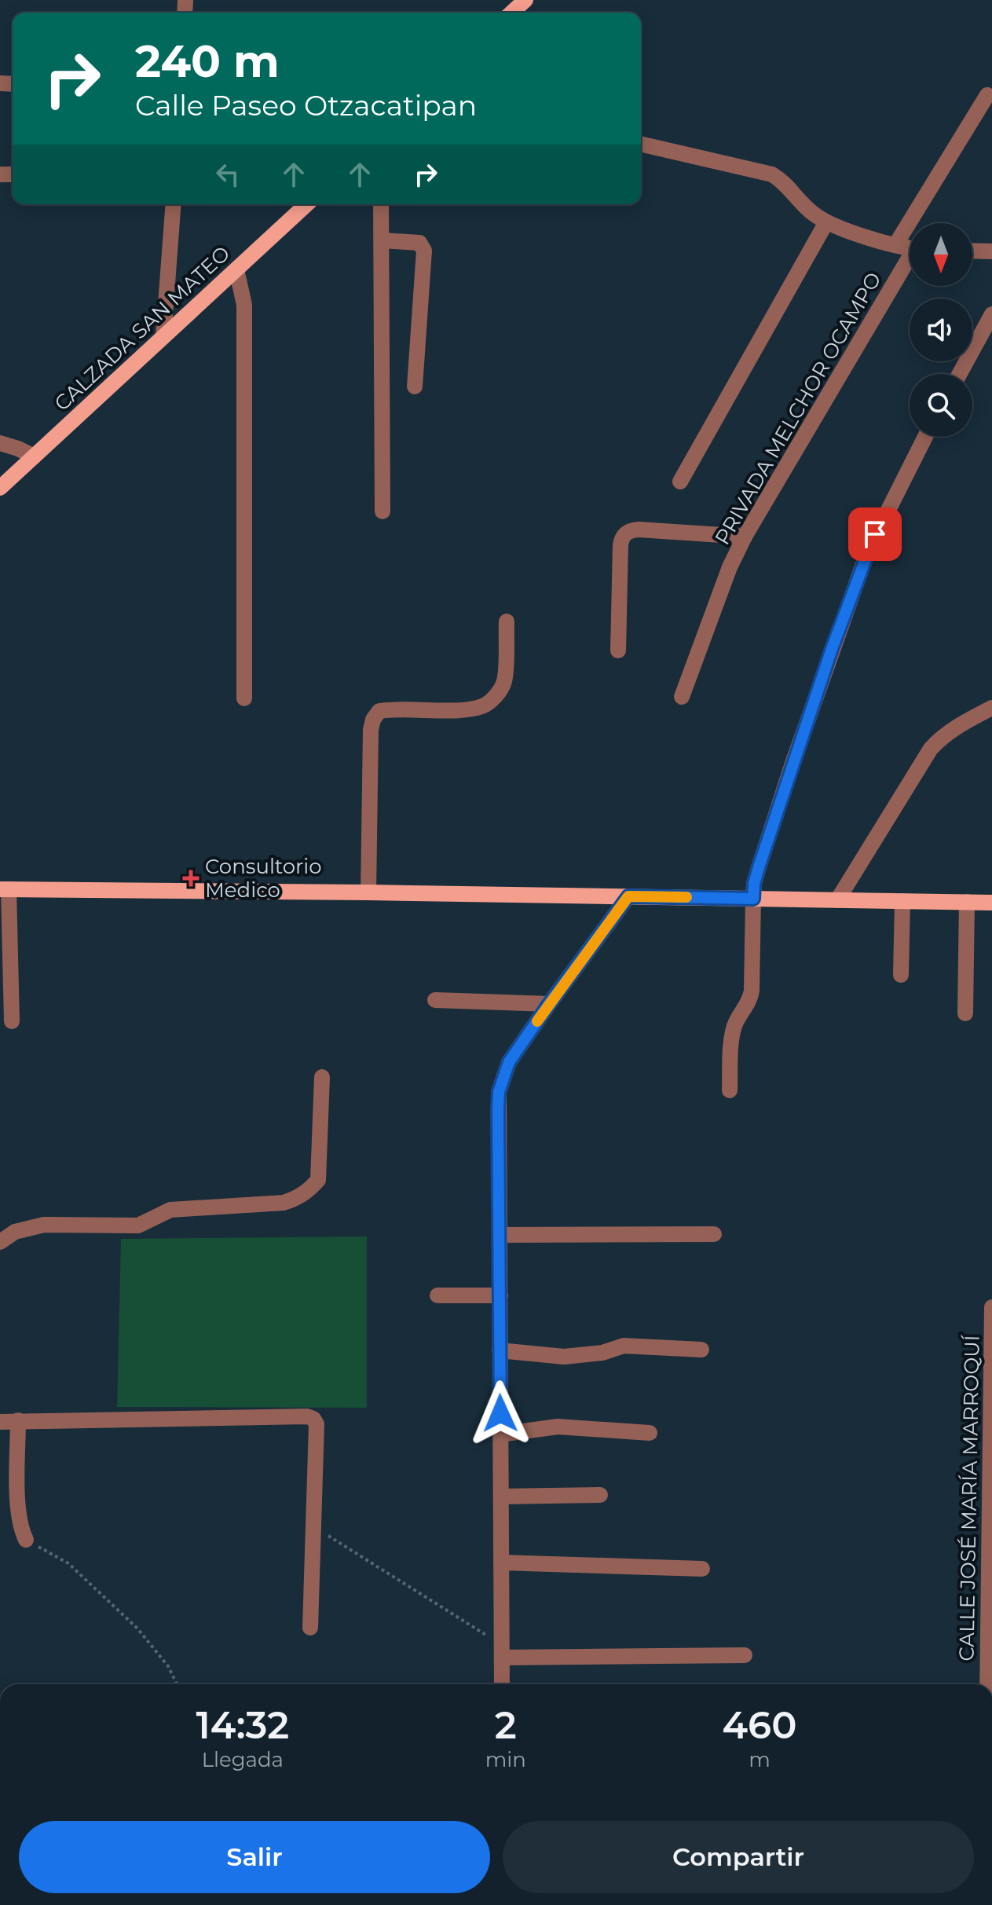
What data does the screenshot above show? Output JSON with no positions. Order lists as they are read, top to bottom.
{
  "streets": {
    "main road": ["CALZADA SAN MATEO"],
    "street": ["PRIVADA MELCHOR OCAMPO", "CALLE JOSÉ MARÍA MARROQUÍ"]
  },
  "places": {
    "health": ["Consultorio Medico"]
  },
  "north": "bottom",
  "page": {
    "turn": ["240 m", "Calle Paseo Otzacatipan"],
    "eta": [
      "14:32",
      "Llegada",
      "2",
      "min",
      "460",
      "m"
    ],
    "buttons": ["Salir", "Compartir"]
  }
}
